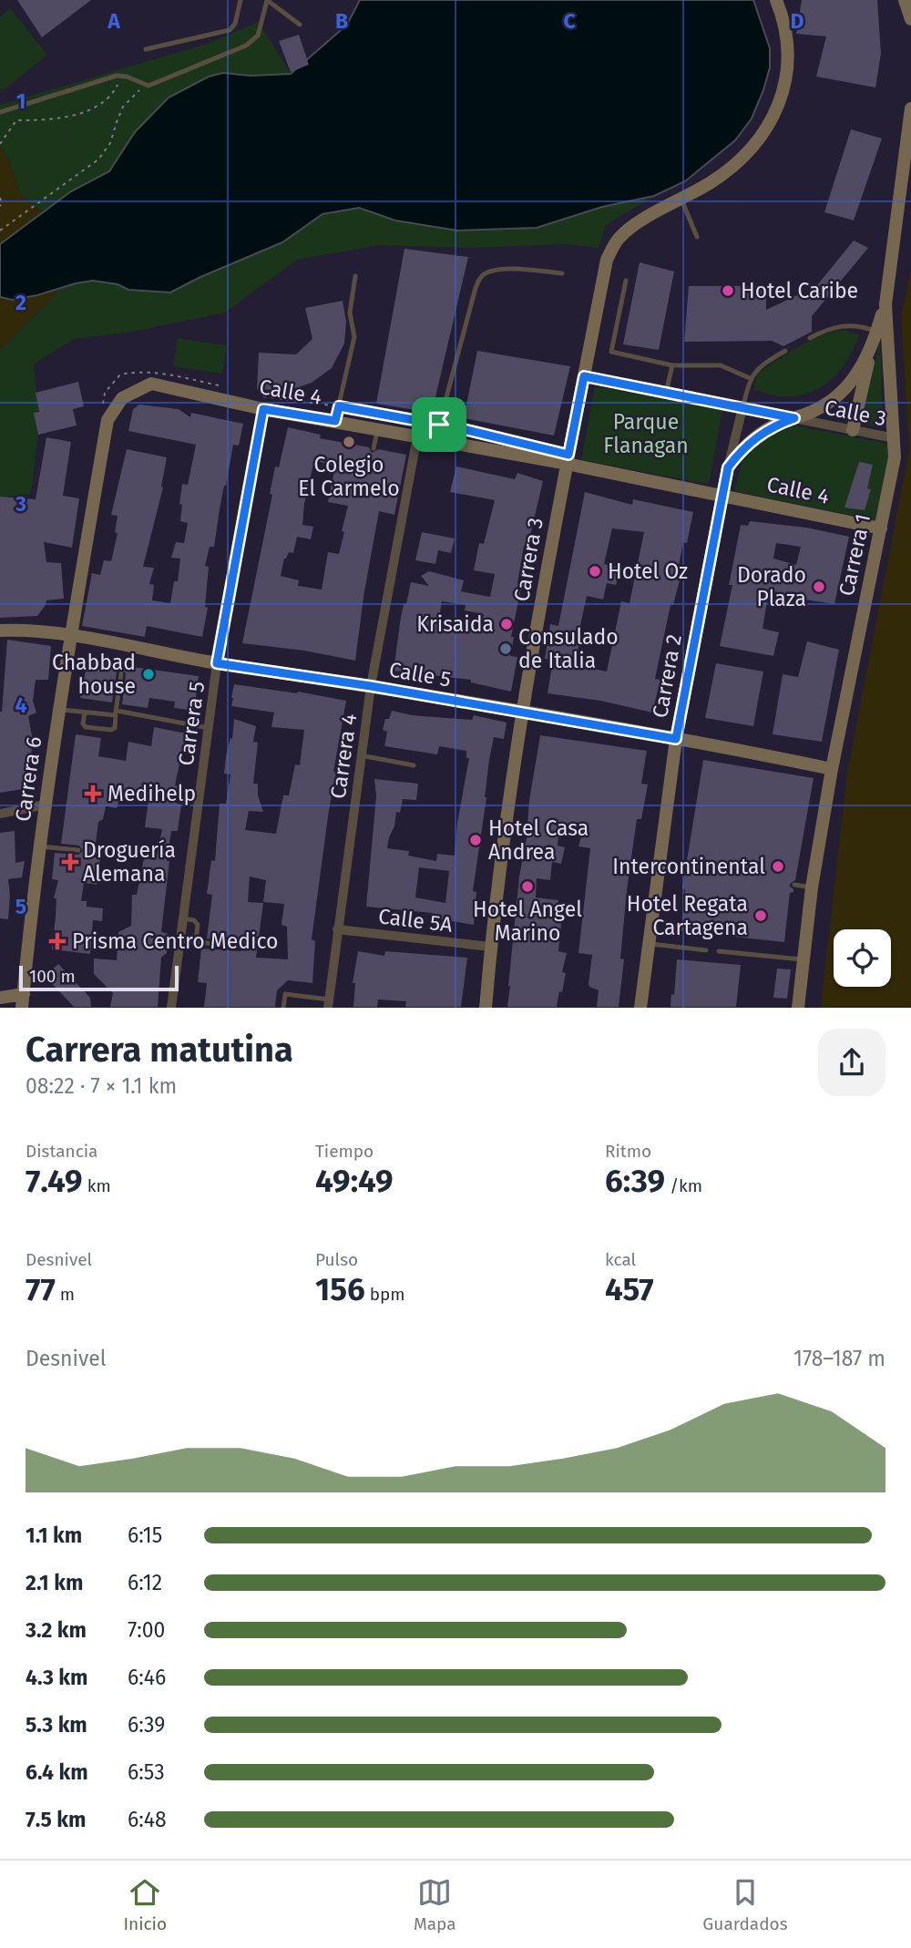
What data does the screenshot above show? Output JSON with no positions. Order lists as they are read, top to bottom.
{
  "streets": {
    "street": [
      "Calle 4",
      "Calle 3",
      "Carrera 1",
      "Carrera 3",
      "Calle 5",
      "Carrera 2",
      "Carrera 5",
      "Carrera 4",
      "Carrera 6",
      "Calle 5A"
    ]
  },
  "crossings": [
    ["Calle 4", "Carrera 1"],
    ["Calle 4", "Carrera 3"],
    ["Calle 4", "Carrera 2"],
    ["Calle 4", "Carrera 5"],
    ["Calle 4", "Carrera 4"],
    ["Calle 4", "Carrera 6"],
    ["Calle 3", "Carrera 1"],
    ["Calle 3", "Carrera 3"],
    ["Calle 3", "Carrera 2"],
    ["Carrera 1", "Calle 5"],
    ["Carrera 1", "Carrera 2"],
    ["Carrera 3", "Calle 5"],
    ["Carrera 3", "Calle 5A"],
    ["Calle 5", "Carrera 2"],
    ["Calle 5", "Carrera 5"],
    ["Calle 5", "Carrera 4"],
    ["Calle 5", "Carrera 6"],
    ["Carrera 4", "Calle 5A"]
  ],
  "parks": ["Parque Flanagan"],
  "places": {
    "other": [
      "Hotel Caribe",
      "Colegio El Carmelo",
      "Hotel Oz",
      "Dorado Plaza",
      "Krisaida",
      "Consulado de Italia",
      "Chabbad house",
      "Hotel Casa Andrea",
      "Intercontinental",
      "Hotel Angel Marino",
      "Hotel Regata Cartagena"
    ],
    "health": ["Medihelp", "Droguería Alemana", "Prisma Centro Medico"]
  },
  "scale_bar": "100 m",
  "page": {
    "scale": "100 m",
    "heading": ["Carrera matutina", "08:22 · 7 × 1.1 km"],
    "stats": [
      ["Distancia", "7.49 km"],
      ["Tiempo", "49:49"],
      ["Ritmo", "6:39 /km"],
      ["Desnivel", "77 m"],
      ["Pulso", "156 bpm"],
      ["kcal", "457"]
    ],
    "chart": ["Desnivel", "178–187 m"],
    "list": [
      {
        "name": "1.1 km",
        "note": "6:15"
      },
      {
        "name": "2.1 km",
        "note": "6:12"
      },
      {
        "name": "3.2 km",
        "note": "7:00"
      },
      {
        "name": "4.3 km",
        "note": "6:46"
      },
      {
        "name": "5.3 km",
        "note": "6:39"
      },
      {
        "name": "6.4 km",
        "note": "6:53"
      },
      {
        "name": "7.5 km",
        "note": "6:48"
      }
    ],
    "tabs": ["Inicio", "Mapa", "Guardados"]
  },
  "grid": {
    "columns": [
      "A",
      "B",
      "C",
      "D"
    ],
    "rows": [
      "1",
      "2",
      "3",
      "4",
      "5"
    ]
  }
}
